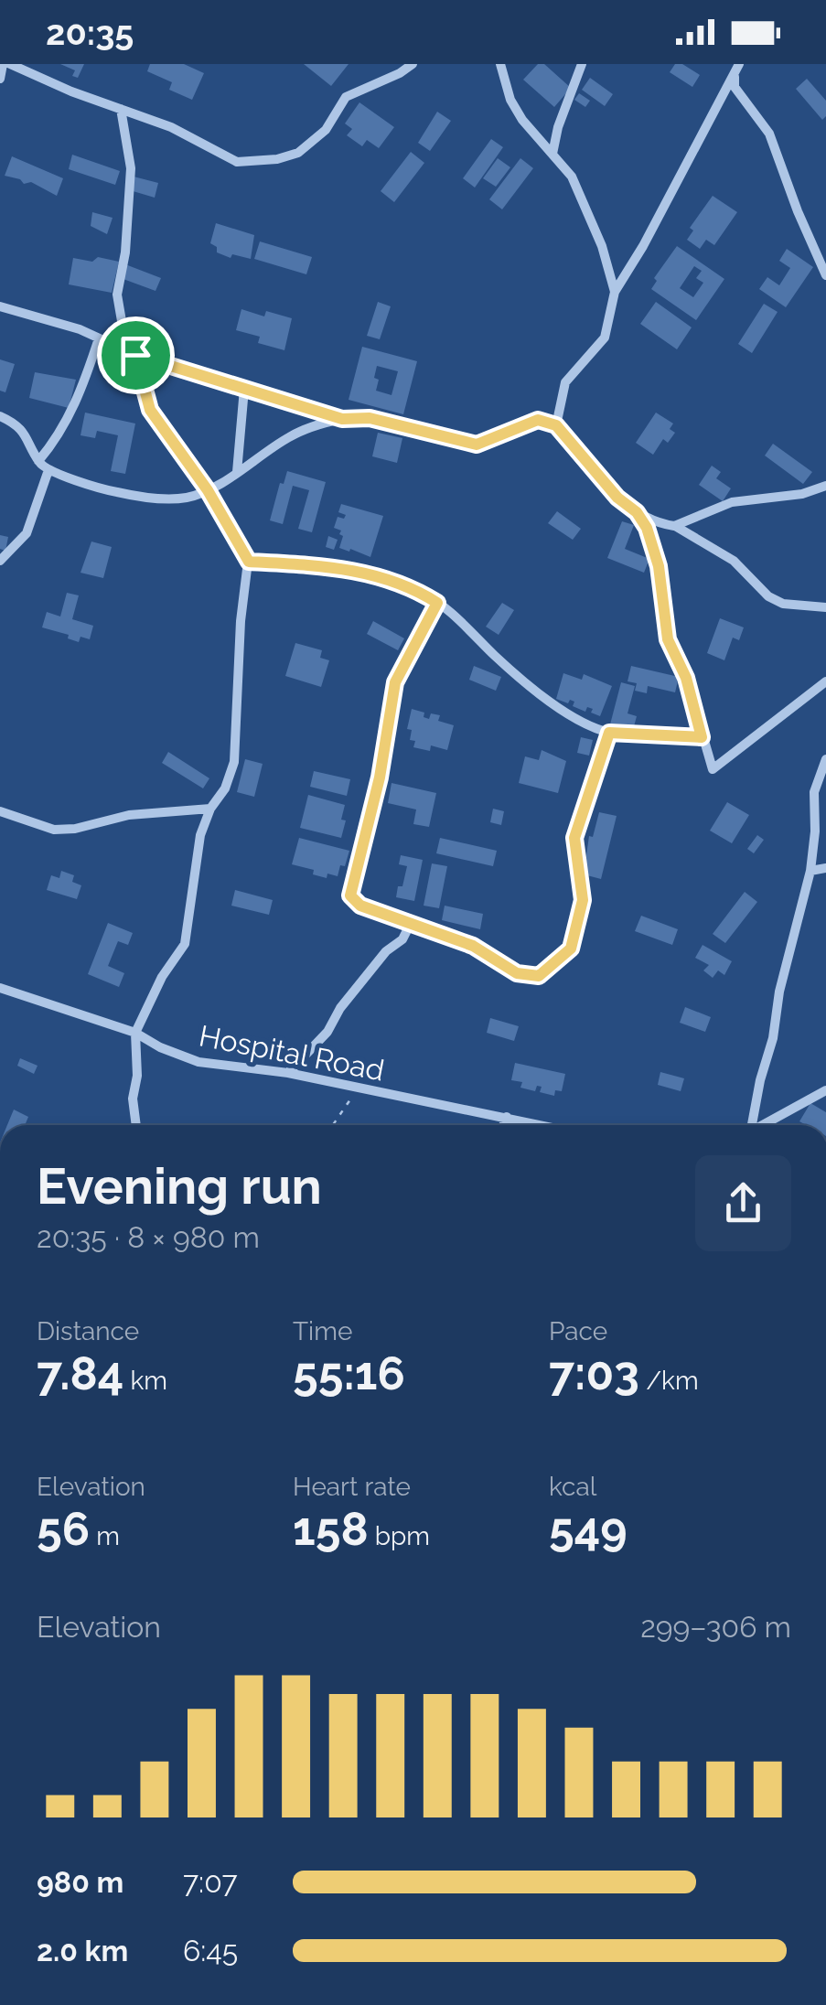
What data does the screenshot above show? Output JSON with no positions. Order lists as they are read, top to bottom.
{
  "streets": {
    "street": ["Hospital Road"]
  },
  "page": {
    "status": "20:35",
    "heading": ["Evening run", "20:35 · 8 × 980 m"],
    "stats": [
      ["Distance", "7.84 km"],
      ["Time", "55:16"],
      ["Pace", "7:03 /km"],
      ["Elevation", "56 m"],
      ["Heart rate", "158 bpm"],
      ["kcal", "549"]
    ],
    "chart": ["Elevation", "299–306 m"],
    "list": [
      {
        "name": "980 m",
        "note": "7:07"
      },
      {
        "name": "2.0 km",
        "note": "6:45"
      }
    ]
  }
}
